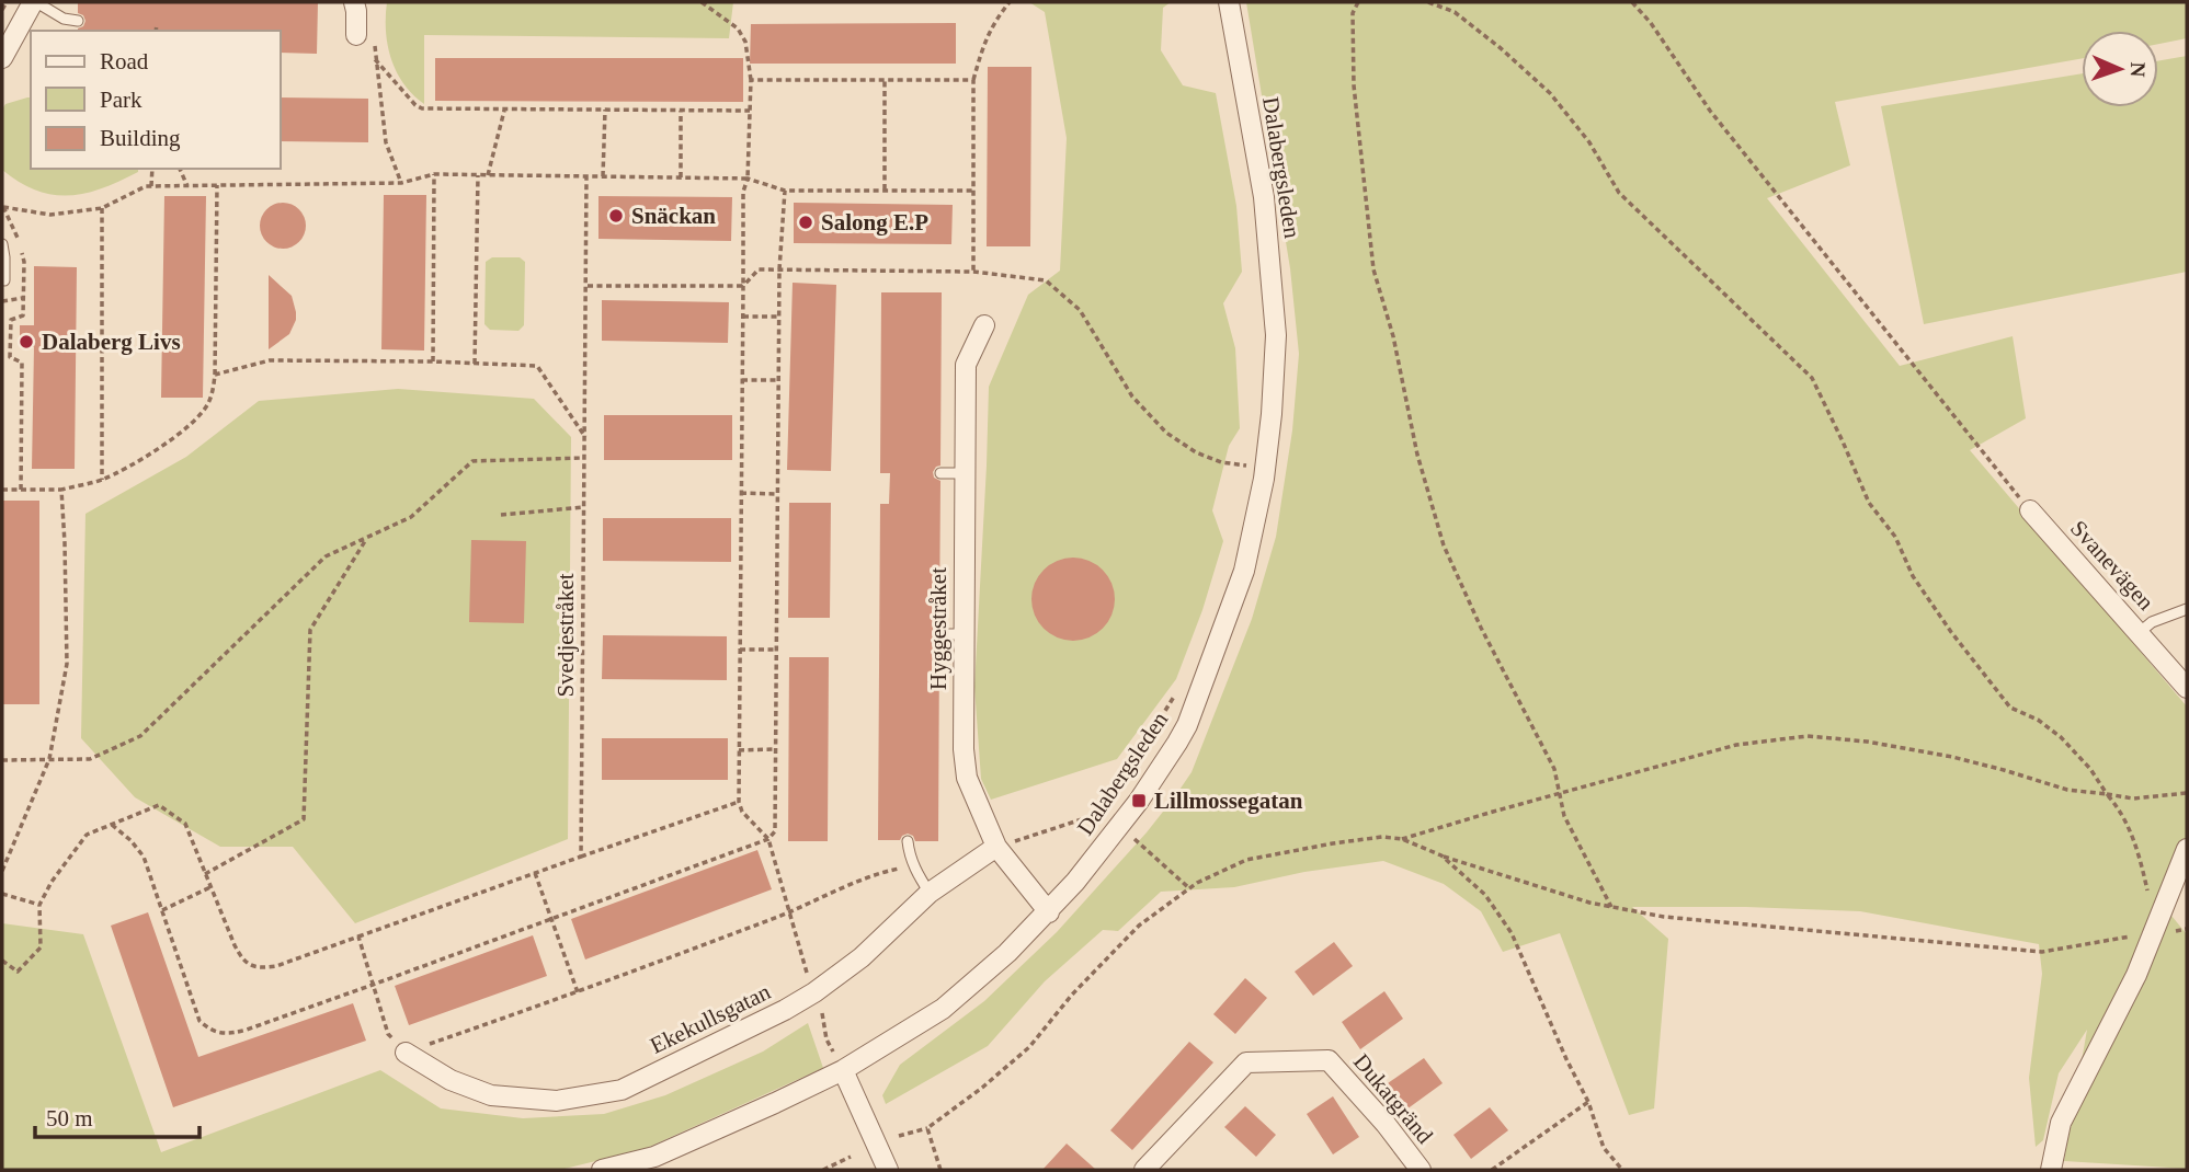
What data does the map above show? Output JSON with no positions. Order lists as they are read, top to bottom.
{
  "streets": {
    "street": [
      "Dalabergsleden",
      "Svanevägen",
      "Hyggestråket",
      "Ekekullsgatan",
      "Dukatgränd"
    ],
    "path": ["Svedjestråket"]
  },
  "crossings": [
    ["Dalabergsleden", "Hyggestråket"],
    ["Hyggestråket", "Ekekullsgatan"]
  ],
  "places": {
    "other": ["Snäckan", "Salong E.P", "Dalaberg Livs"],
    "transit": ["Lillmossegatan"]
  },
  "legend": ["Road", "Park", "Building"],
  "scale_bar": "50 m",
  "north": "right"
}
